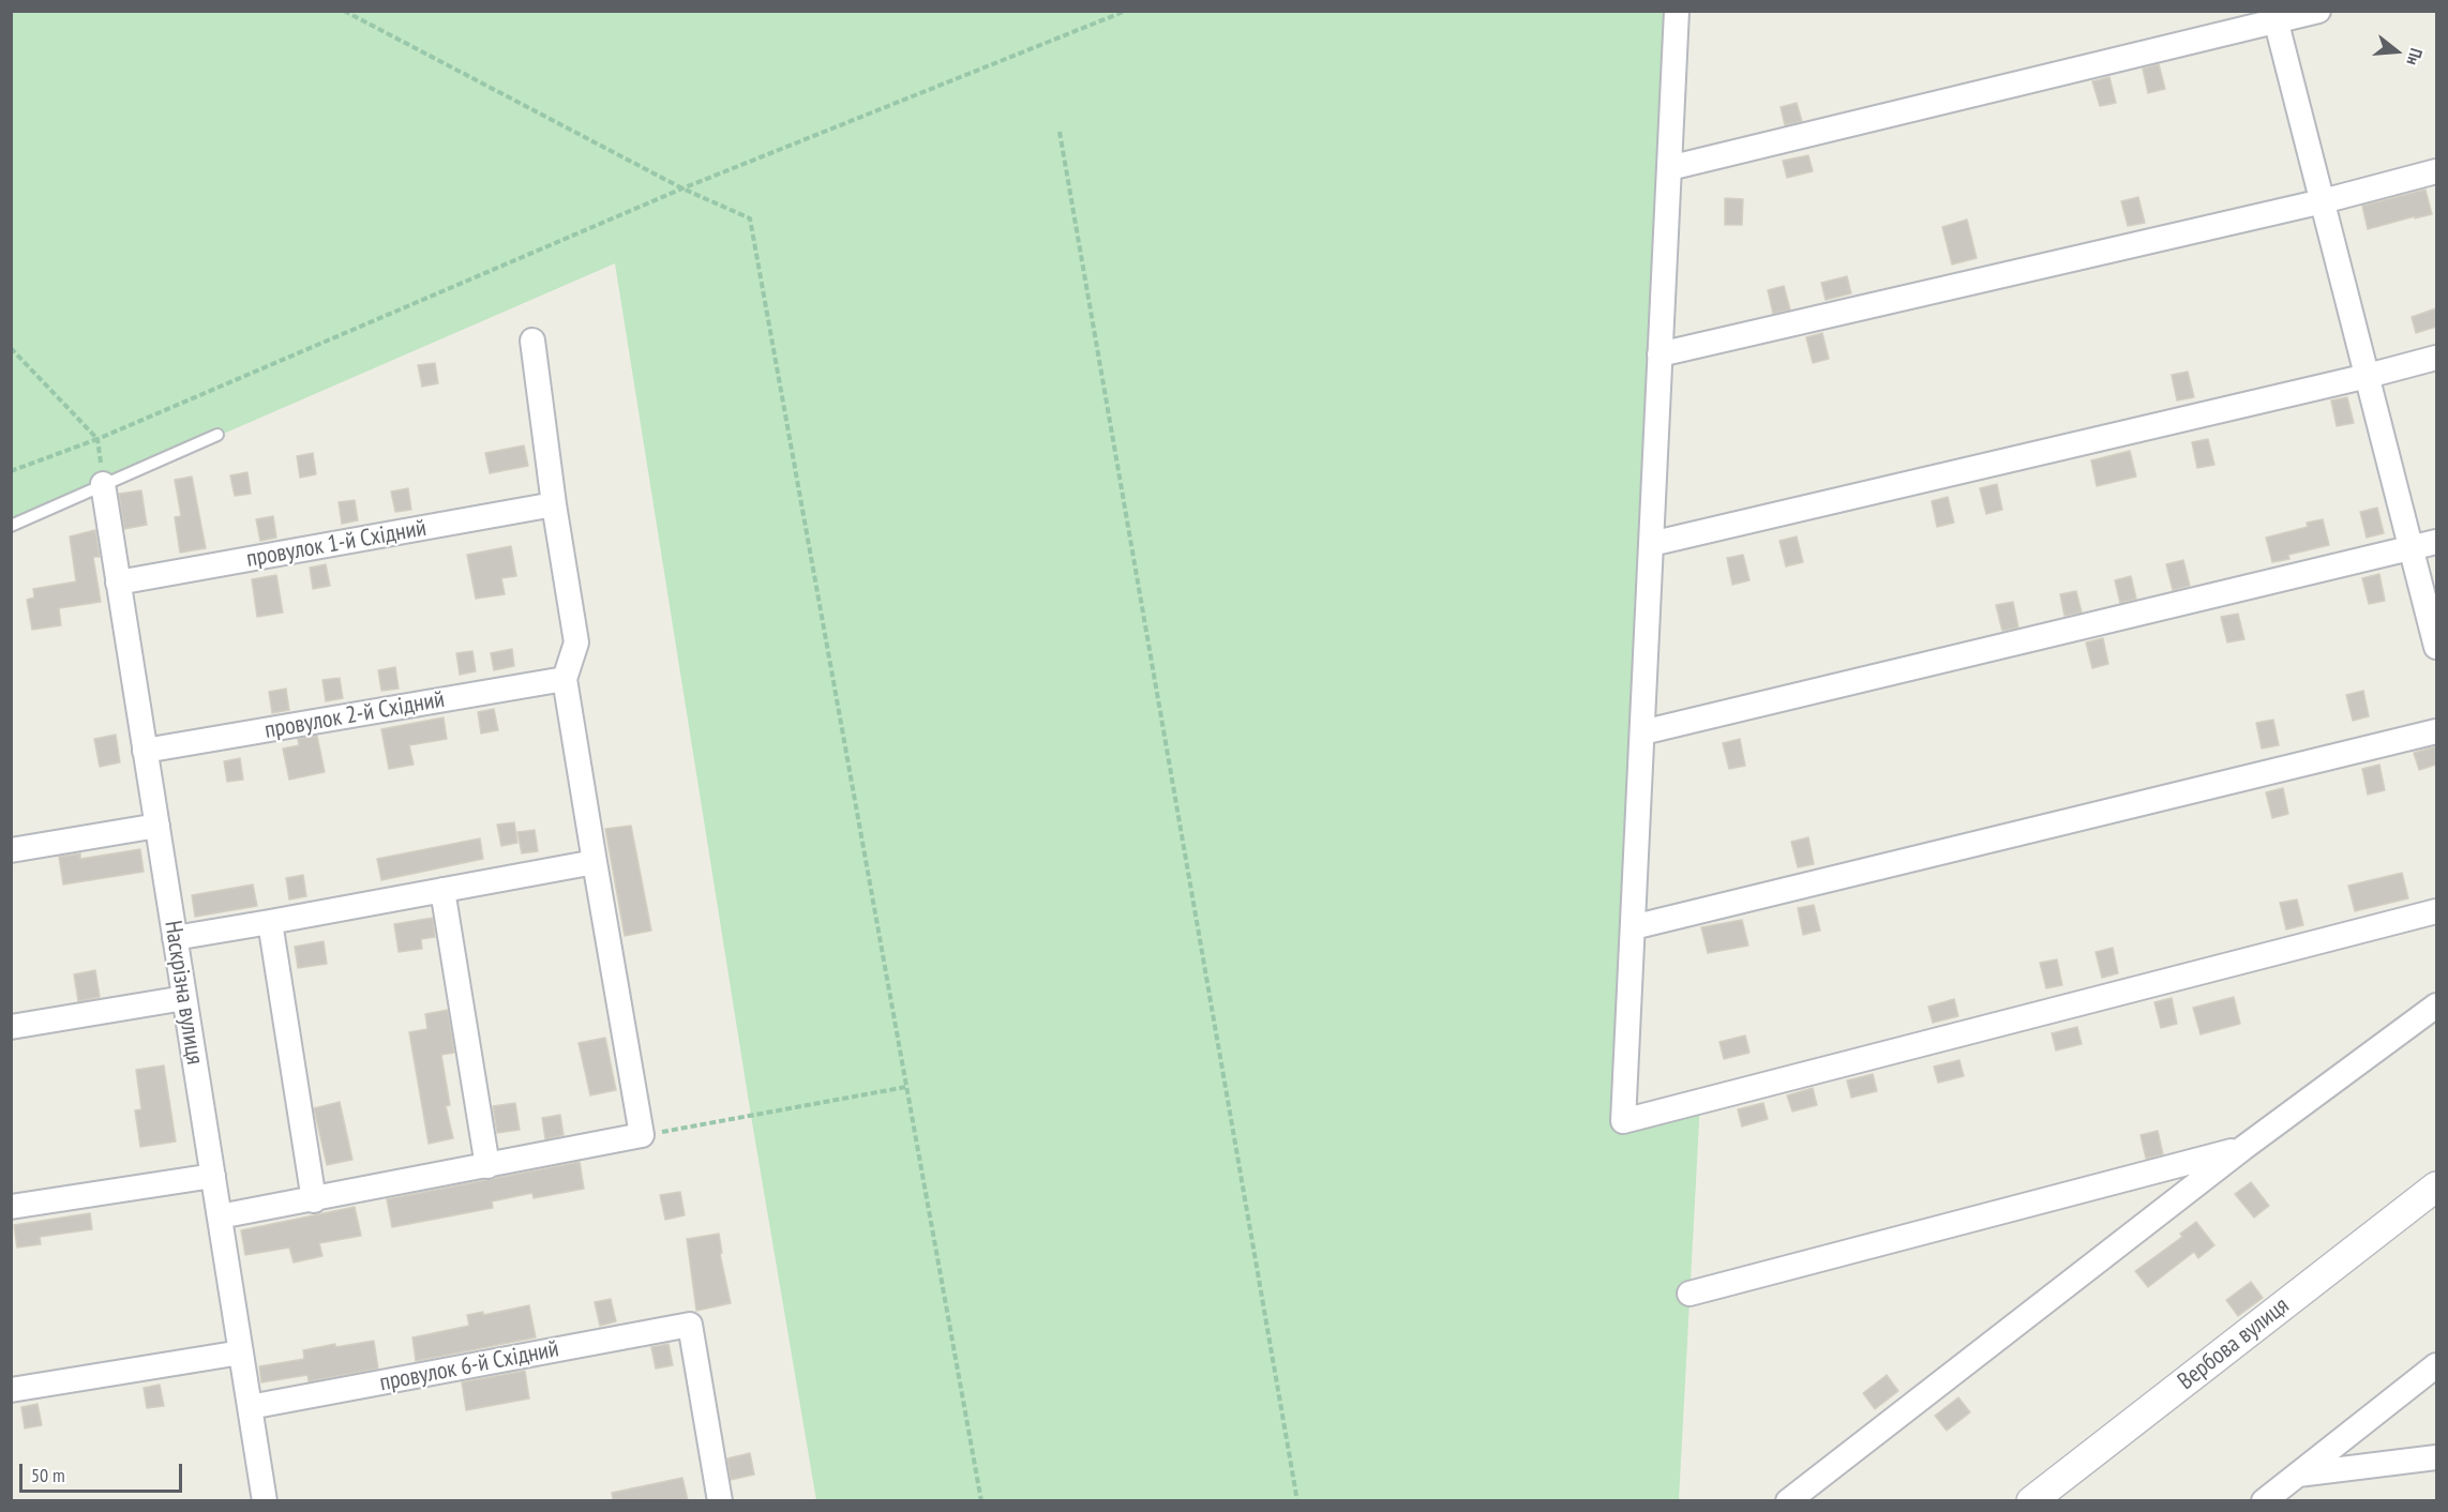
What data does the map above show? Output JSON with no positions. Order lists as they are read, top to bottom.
{
  "streets": {
    "street": [
      "провулок 1-й Східний",
      "провулок 2-й Східний",
      "Наскрізна вулиця",
      "Вербова вулиця",
      "провулок 6-й Східний"
    ]
  },
  "crossings": [
    ["провулок 1-й Східний", "Наскрізна вулиця"],
    ["провулок 2-й Східний", "Наскрізна вулиця"],
    ["Наскрізна вулиця", "провулок 6-й Східний"]
  ],
  "scale_bar": "50 m",
  "north": "right"
}
